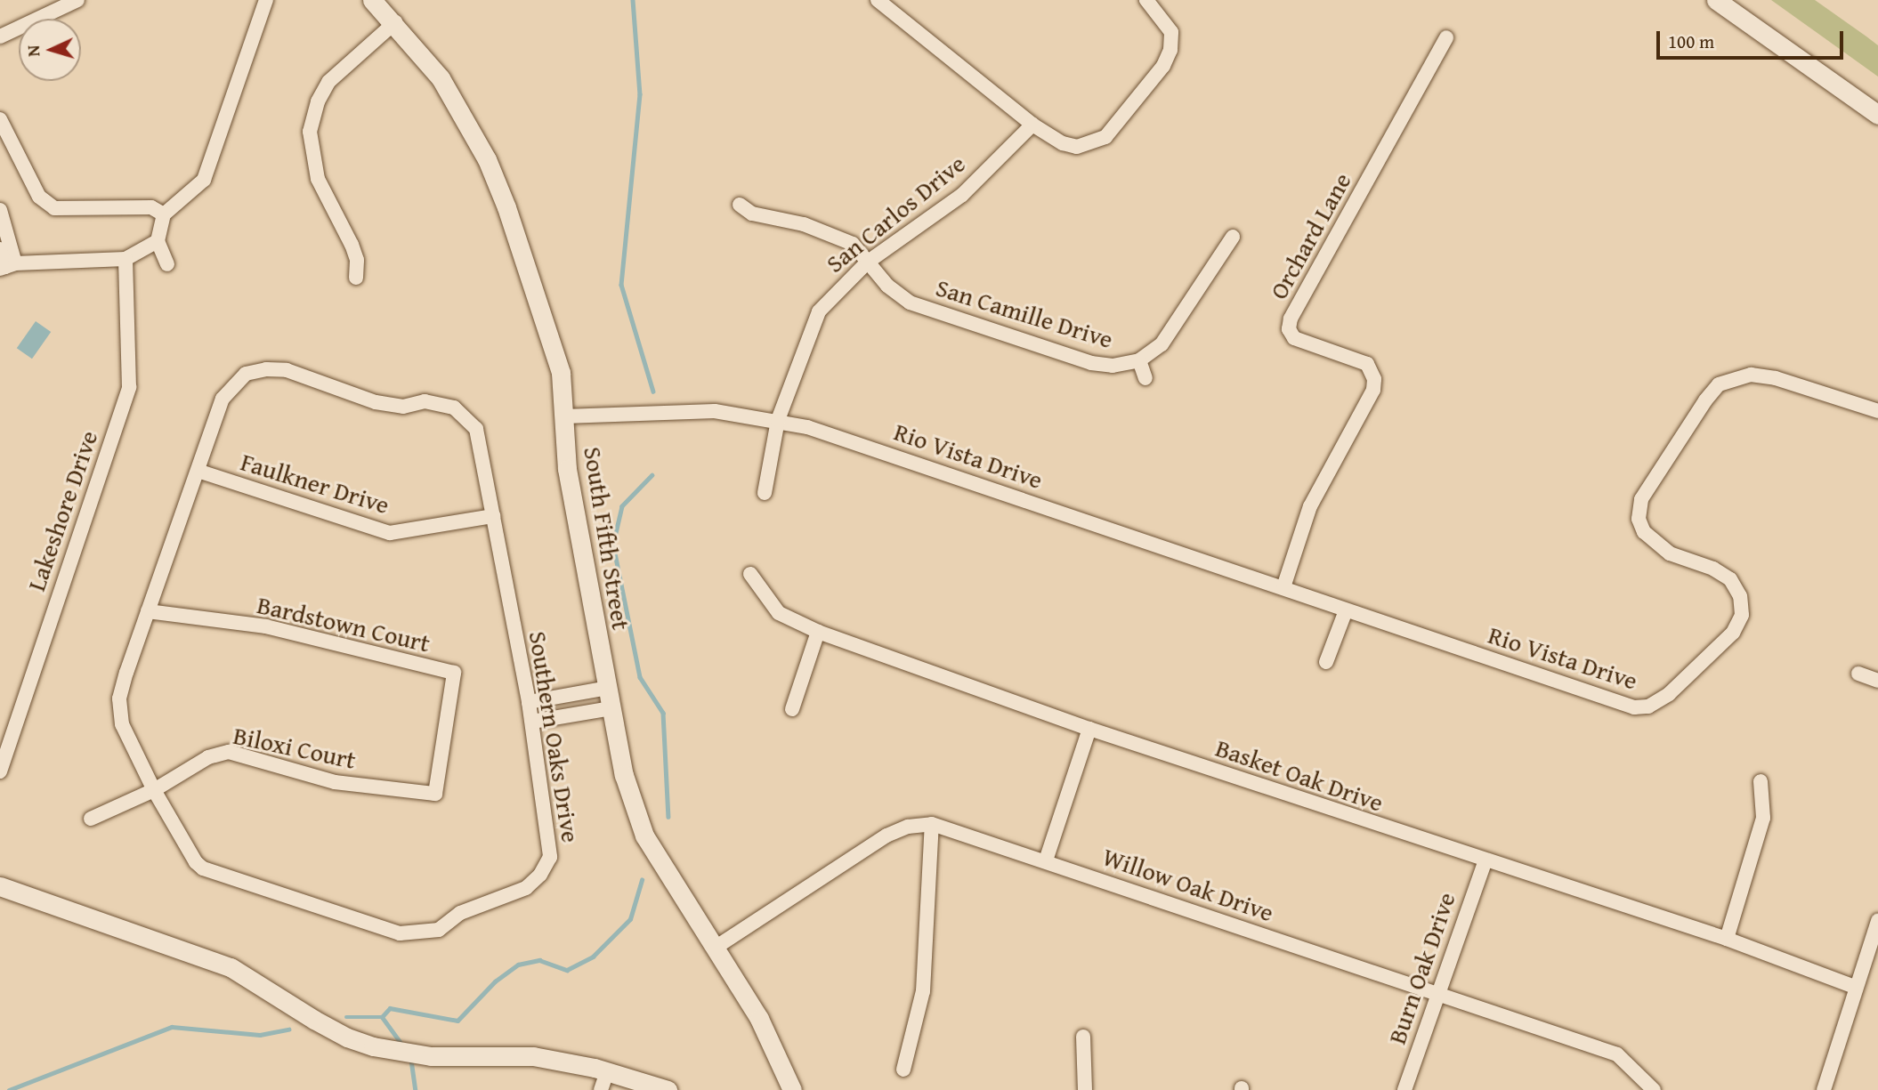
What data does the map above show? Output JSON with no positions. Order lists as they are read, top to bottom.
{
  "streets": {
    "street": [
      "San Carlos Drive",
      "Orchard Lane",
      "San Camille Drive",
      "Rio Vista Drive",
      "Faulkner Drive",
      "Lakeshore Drive",
      "South Fifth Street",
      "Bardstown Court",
      "Southern Oaks Drive",
      "Biloxi Court",
      "Basket Oak Drive",
      "Willow Oak Drive",
      "Burn Oak Drive"
    ]
  },
  "crossings": [
    ["San Carlos Drive", "San Camille Drive"],
    ["San Carlos Drive", "Rio Vista Drive"],
    ["Orchard Lane", "Rio Vista Drive"],
    ["Rio Vista Drive", "South Fifth Street"],
    ["Faulkner Drive", "Southern Oaks Drive"],
    ["South Fifth Street", "Willow Oak Drive"],
    ["Bardstown Court", "Southern Oaks Drive"],
    ["Bardstown Court", "Biloxi Court"],
    ["Southern Oaks Drive", "Biloxi Court"],
    ["Basket Oak Drive", "Burn Oak Drive"],
    ["Willow Oak Drive", "Burn Oak Drive"]
  ],
  "scale_bar": "100 m",
  "north": "left"
}
